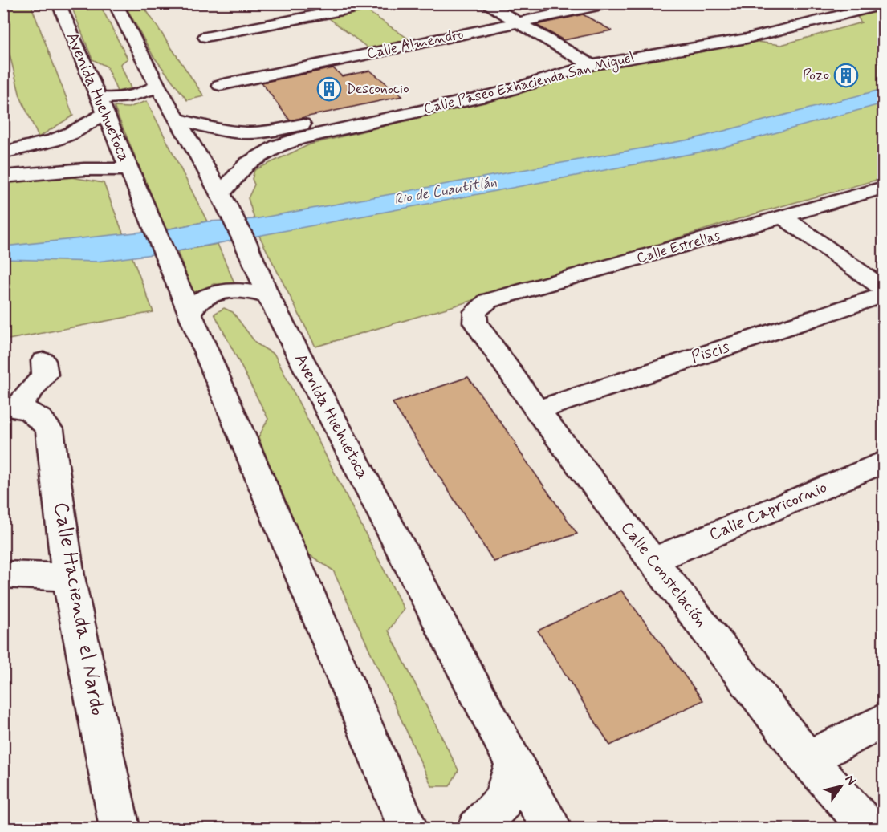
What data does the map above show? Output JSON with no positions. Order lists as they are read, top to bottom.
{
  "streets": {
    "street": [
      "Calle Almendro",
      "Calle Paseo Exhacienda San Miguel",
      "Avenida Huehuetoca",
      "Calle Estrellas",
      "Piscis",
      "Calle Capricornio",
      "Calle Constelación",
      "Calle Hacienda el Nardo"
    ]
  },
  "crossings": [
    ["Calle Paseo Exhacienda San Miguel", "Avenida Huehuetoca"],
    ["Calle Estrellas", "Calle Constelación"],
    ["Piscis", "Calle Constelación"],
    ["Calle Capricornio", "Calle Constelación"]
  ],
  "water": ["Rio de Cuautitlán"],
  "places": {
    "building": ["Pozo", "Desconocio"]
  },
  "north": "top right"
}
